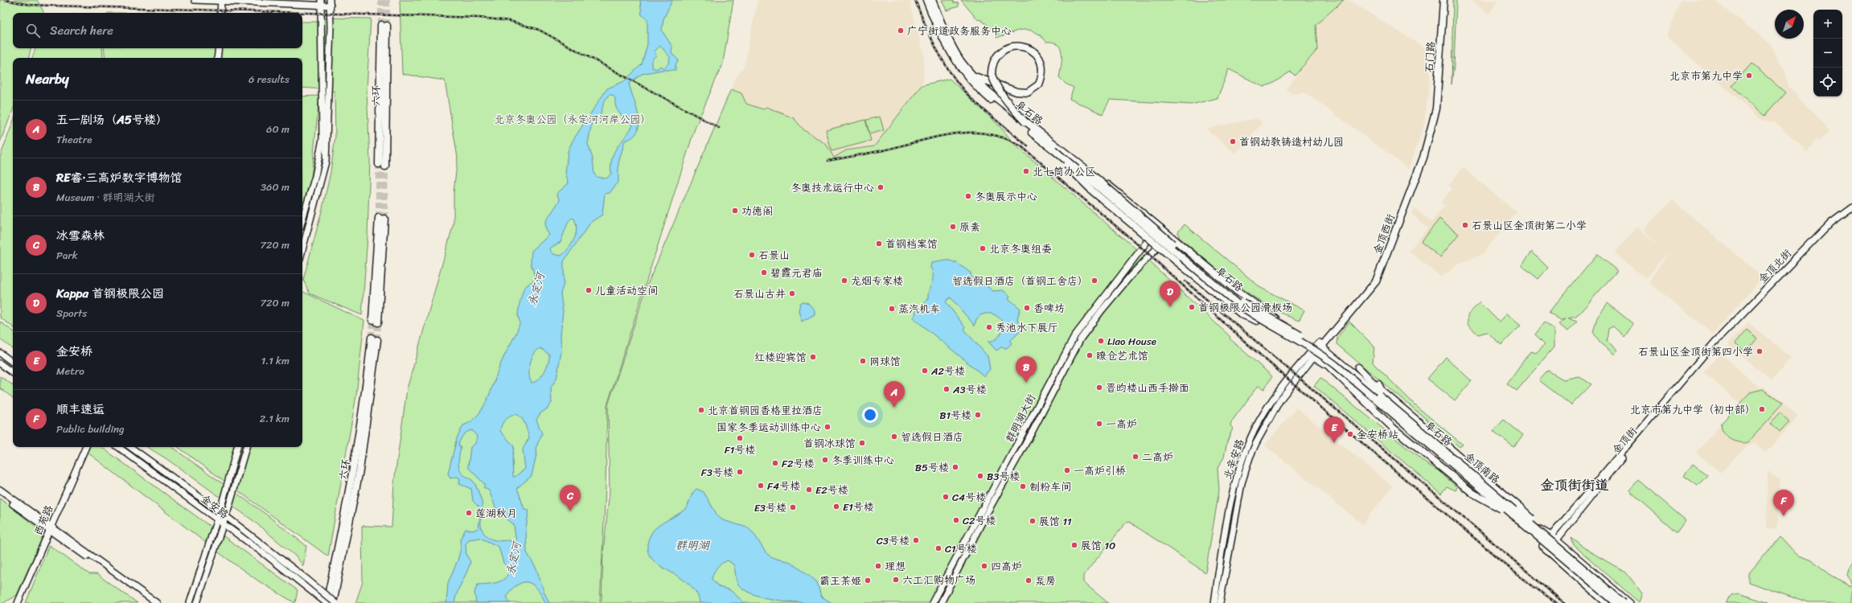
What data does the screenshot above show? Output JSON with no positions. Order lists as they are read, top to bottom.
{
  "streets": {
    "highway": [
      "石门路",
      "六环",
      "阜石路",
      "金顶西街"
    ],
    "main road": [
      "金顶北街",
      "群明湖大街",
      "金顶街",
      "北辛安路",
      "金顶南路",
      "金安路",
      "西苑路"
    ]
  },
  "crossings": [
    ["石门路", "金顶西街"],
    ["阜石路", "金顶街"],
    ["阜石路", "金顶南路"],
    ["金顶西街", "北辛安路"],
    ["金顶西街", "金顶南路"],
    ["金顶北街", "金顶街"],
    ["金顶街", "金顶南路"],
    ["北辛安路", "金顶南路"]
  ],
  "districts": ["金顶街街道"],
  "water": ["永定河", "群明湖"],
  "parks": ["北京冬奥公园（永定河河岸公园）"],
  "places": [
    "广宁街道政务服务中心",
    "北京市第九中学",
    "首钢幼教铸造村幼儿园",
    "北七筒办公区",
    "冬奥技术运行中心",
    "冬奥展示中心",
    "功德阁",
    "石景山区金顶街第二小学",
    "原素",
    "首钢档案馆",
    "北京冬奥组委",
    "石景山",
    "碧霞元君庙",
    "龙烟专家楼",
    "智选假日酒店（首钢工舍店）",
    "儿童活动空间",
    "石景山古井",
    "首钢极限公园滑板场",
    "香啤坊",
    "蒸汽机车",
    "秀池水下展厅",
    "Liao House",
    "石景山区金顶街第四小学",
    "瞭仓艺术馆",
    "红楼迎宾馆",
    "网球馆",
    "A2号楼",
    "晋昀楼山西手擀面",
    "A3号楼",
    "北京市第九中学（初中部）",
    "北京首钢园香格里拉酒店",
    "B1号楼",
    "一高炉",
    "国家冬季运动训练中心",
    "金安桥站",
    "智选假日酒店",
    "F1号楼",
    "首钢冰球馆",
    "二高炉",
    "冬季训练中心",
    "F2号楼",
    "B5号楼",
    "一高炉引桥",
    "F3号楼",
    "B3号楼",
    "F4号楼",
    "制粉车间",
    "E2号楼",
    "C4号楼",
    "E1号楼",
    "E3号楼",
    "莲湖秋月",
    "C2号楼",
    "展馆 11",
    "C3号楼",
    "展馆 10",
    "C1号楼",
    "理想",
    "四高炉",
    "六工汇购物广场",
    "霸王茶姬",
    "泵房"
  ],
  "north": "top right",
  "page": {
    "map_buttons": ["+", "−"],
    "search": "Search here",
    "heading": ["Nearby", "6 results"],
    "list": [
      {
        "mark": "A",
        "name": "五一剧场（A5号楼）",
        "note": "Theatre",
        "value": "60 m"
      },
      {
        "mark": "B",
        "name": "RE睿·三高炉数字博物馆",
        "note": "Museum · 群明湖大街",
        "value": "360 m"
      },
      {
        "mark": "C",
        "name": "冰雪森林",
        "note": "Park",
        "value": "720 m"
      },
      {
        "mark": "D",
        "name": "Kappa 首钢极限公园",
        "note": "Sports",
        "value": "720 m"
      },
      {
        "mark": "E",
        "name": "金安桥",
        "note": "Metro",
        "value": "1.1 km"
      },
      {
        "mark": "F",
        "name": "顺丰速运",
        "note": "Public building",
        "value": "2.1 km"
      }
    ],
    "pins": [
      "D",
      "B",
      "A",
      "E",
      "C",
      "F"
    ]
  }
}
